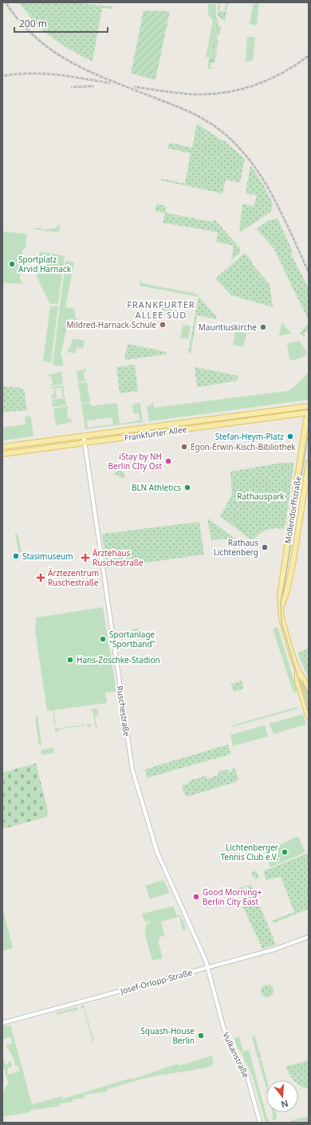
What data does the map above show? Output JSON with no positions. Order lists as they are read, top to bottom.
{
  "streets": {
    "main road": ["Frankfurter Allee", "Möllendorffstraße"],
    "street": ["Ruschestraße", "Josef-Orlopp-Straße", "Vulkanstraße"]
  },
  "crossings": [
    ["Frankfurter Allee", "Möllendorffstraße"],
    ["Frankfurter Allee", "Ruschestraße"],
    ["Ruschestraße", "Josef-Orlopp-Straße"],
    ["Ruschestraße", "Vulkanstraße"],
    ["Josef-Orlopp-Straße", "Vulkanstraße"]
  ],
  "districts": ["FRANKFURTER ALLEE SÜD"],
  "parks": ["Rathauspark"],
  "places": {
    "other": [
      "Sportplatz Arvid Harnack",
      "Mildred-Harnack-Schule",
      "Mauritiuskirche",
      "Stefan-Heym-Platz",
      "Egon-Erwin-Kisch-Bibliothek",
      "iStay by NH Berlin CIty Ost",
      "BLN Athletics",
      "Rathaus Lichtenberg",
      "Stasimuseum",
      "Sportanlage \"Sportband\"",
      "Hans-Zoschke-Stadion",
      "Lichtenberger Tennis Club e.V.",
      "Good Morning+ Berlin City East",
      "Squash-House Berlin"
    ],
    "health": ["Ärztehaus Ruschestraße", "Ärztezentrum Ruschestraße"]
  },
  "scale_bar": "200 m",
  "north": "bottom"
}
